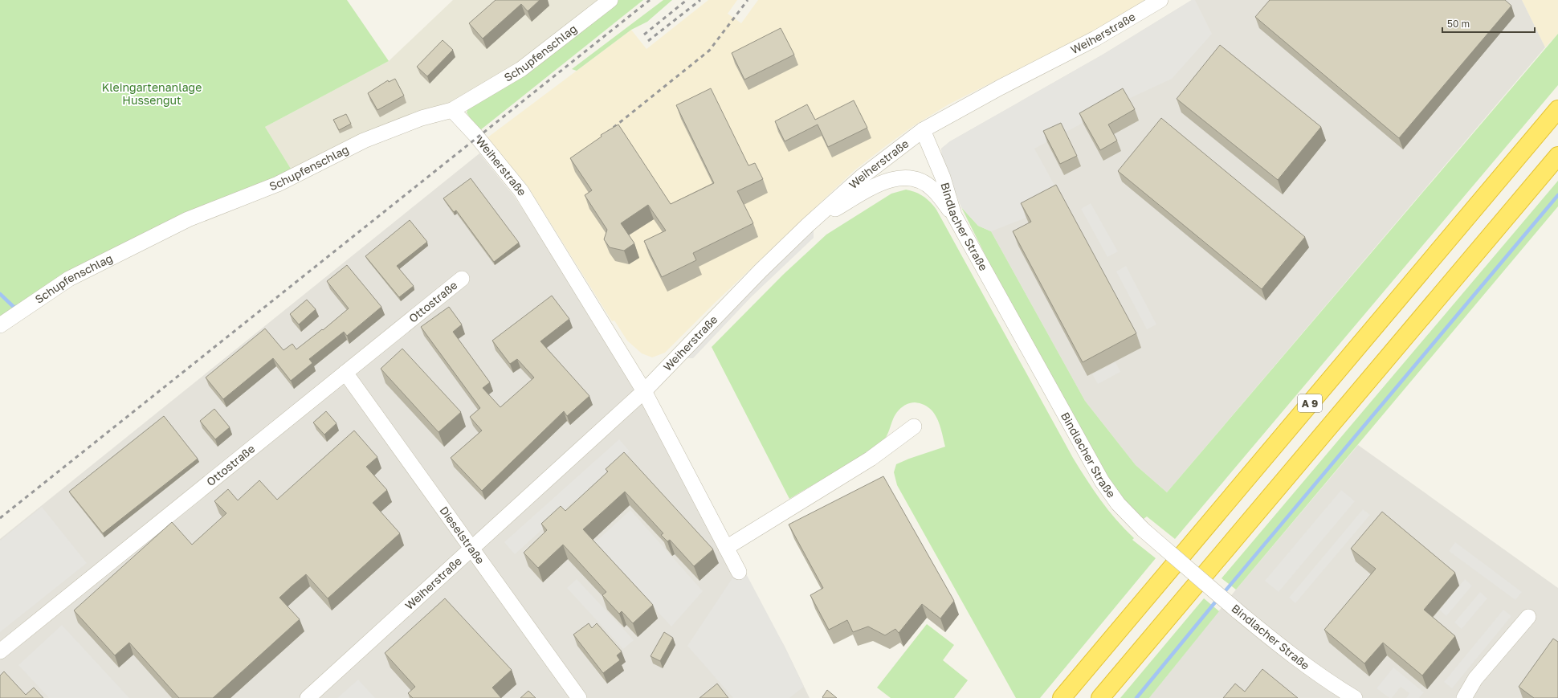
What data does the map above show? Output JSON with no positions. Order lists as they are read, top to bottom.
{
  "streets": {
    "highway": ["A 9"],
    "street": [
      "Weiherstraße",
      "Schupfenschlag",
      "Bindlacher Straße",
      "Ottostraße",
      "Dieselstraße"
    ]
  },
  "crossings": [
    ["Weiherstraße", "Schupfenschlag"],
    ["Weiherstraße", "Bindlacher Straße"],
    ["Weiherstraße", "Dieselstraße"],
    ["Ottostraße", "Dieselstraße"]
  ],
  "parks": ["Kleingartenanlage Hussengut"],
  "scale_bar": "50 m"
}
